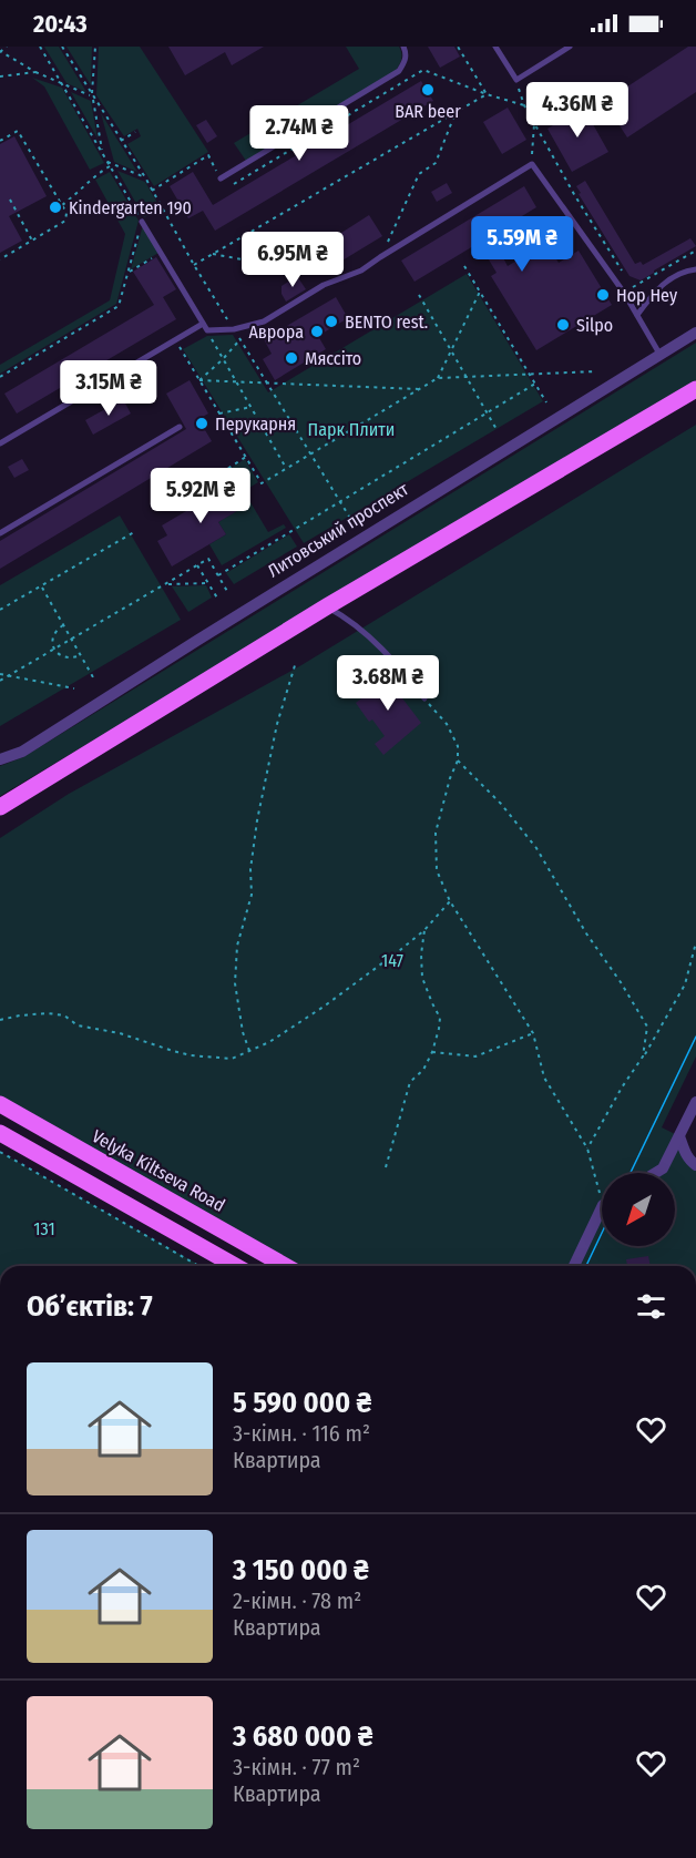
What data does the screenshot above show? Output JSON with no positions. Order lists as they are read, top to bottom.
{
  "streets": {
    "main road": ["Velyka Kiltseva Road"],
    "street": ["Литовський проспект"]
  },
  "parks": ["Парк Плити", "147", "131"],
  "places": [
    "BAR beer",
    "Kindergarten 190",
    "Hop Hey",
    "BENTO rest.",
    "Silpo",
    "Аврора",
    "Мяссіто",
    "Перукарня"
  ],
  "north": "bottom left",
  "page": {
    "status": "20:43",
    "price": [
      "4.36M ₴",
      "2.74M ₴",
      "5.59M ₴",
      "6.95M ₴",
      "3.15M ₴",
      "5.92M ₴",
      "3.68M ₴"
    ],
    "heading": "Об’єктів: 7",
    "list": [
      {
        "name": "5 590 000 ₴",
        "note": "3-кімн. · 116 m² · Квартира"
      },
      {
        "name": "3 150 000 ₴",
        "note": "2-кімн. · 78 m² · Квартира"
      },
      {
        "name": "3 680 000 ₴",
        "note": "3-кімн. · 77 m² · Квартира"
      }
    ]
  }
}
